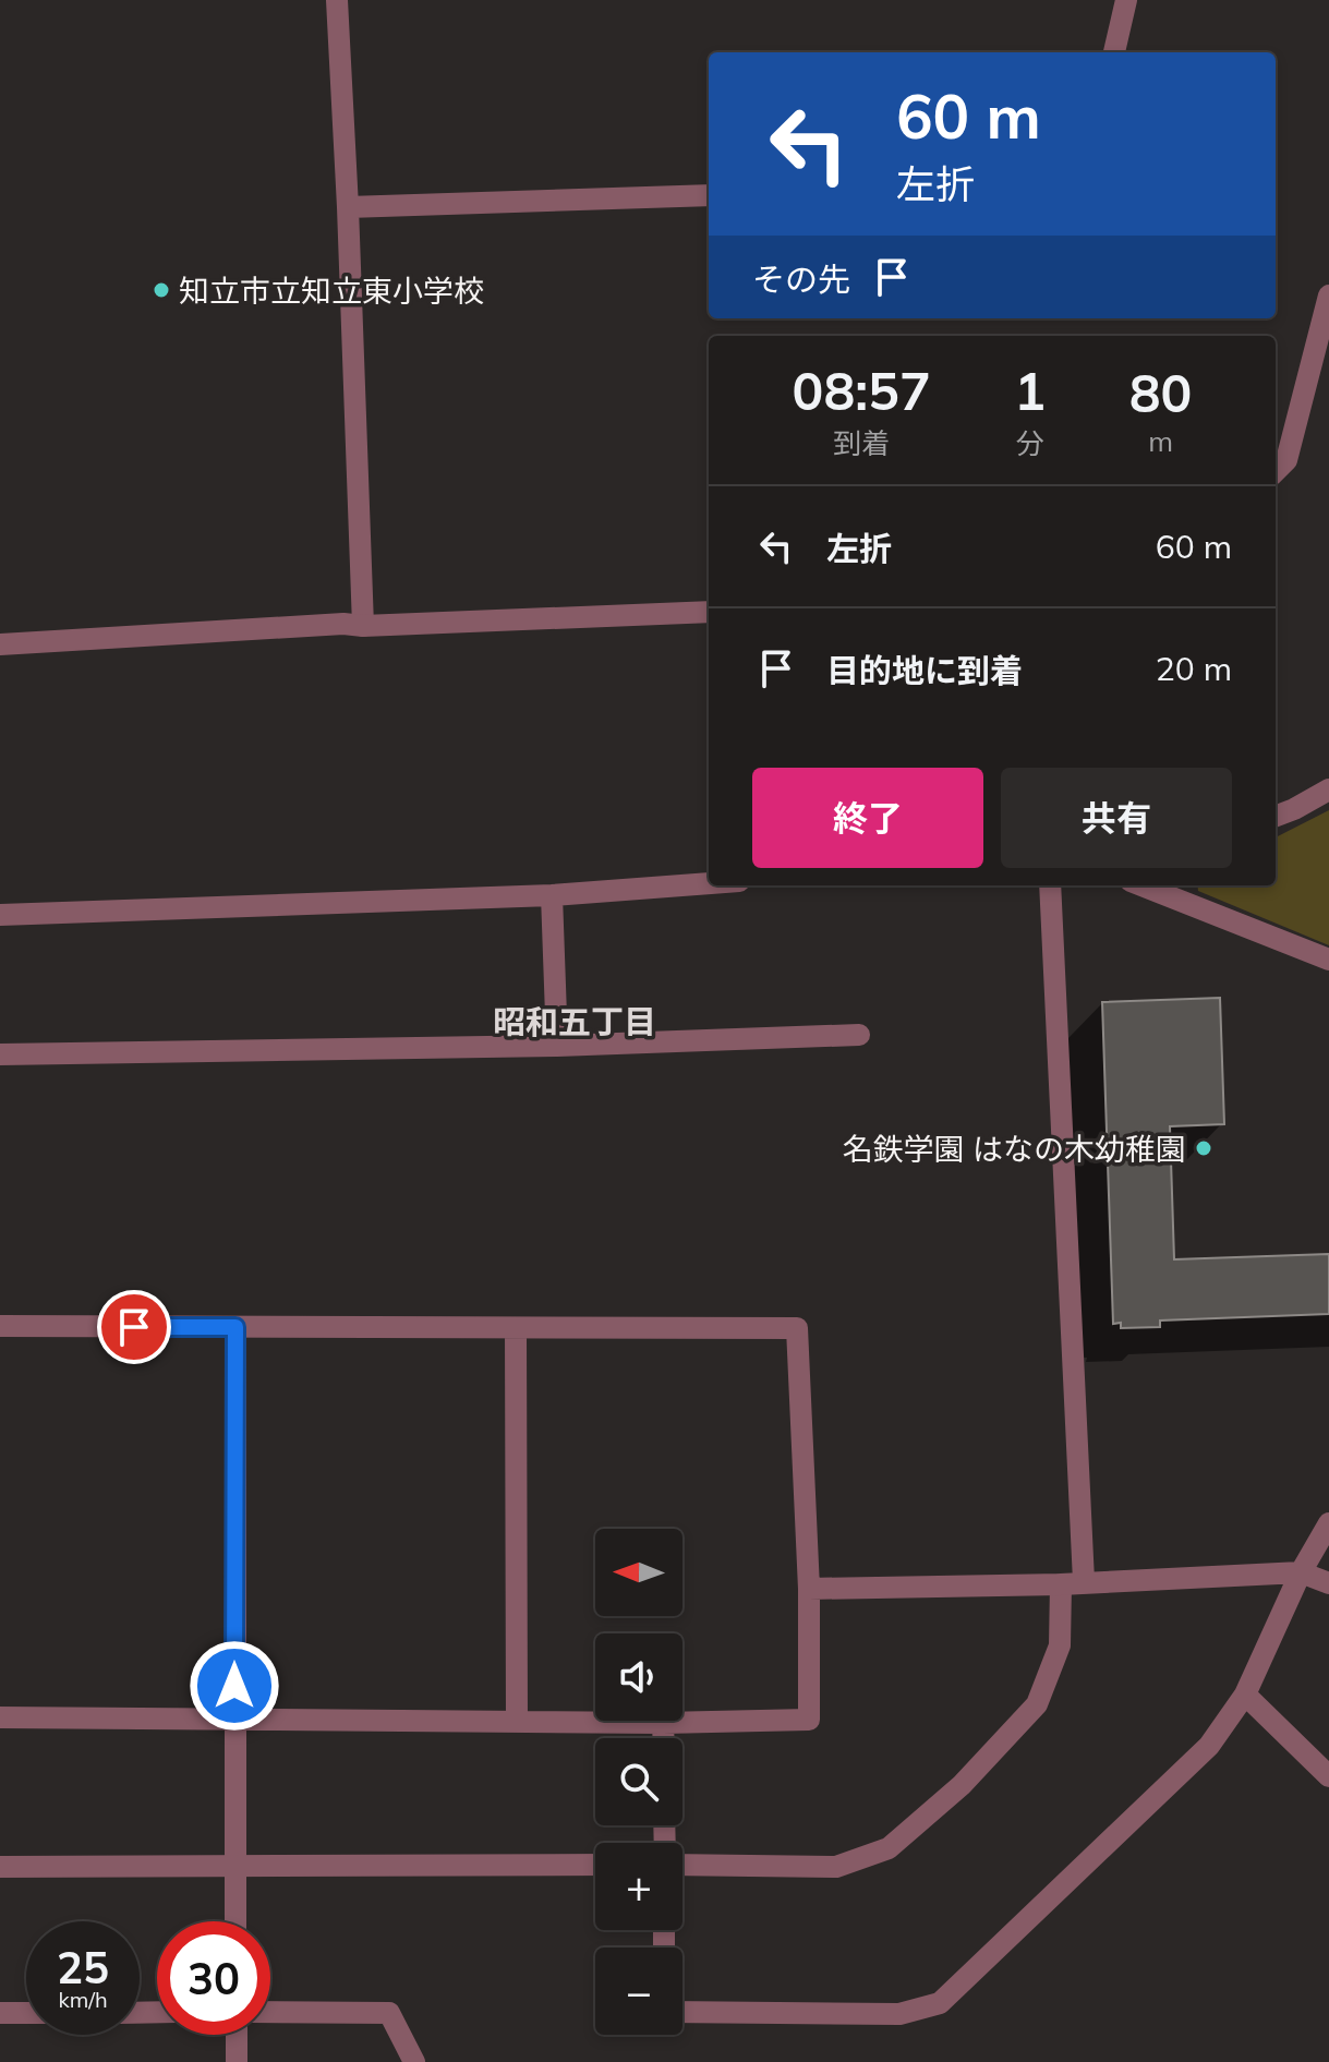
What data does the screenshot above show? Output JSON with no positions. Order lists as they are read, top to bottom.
{
  "districts": ["昭和五丁目"],
  "places": ["知立市立知立東小学校", "名鉄学園 はなの木幼稚園"],
  "north": "left",
  "page": {
    "turn": ["60 m", "左折"],
    "then": "その先",
    "eta": [
      "08:57",
      "到着",
      "1",
      "分",
      "80",
      "m"
    ],
    "list": [
      {
        "name": "左折",
        "value": "60 m"
      },
      {
        "name": "目的地に到着",
        "value": "20 m"
      }
    ],
    "buttons": ["終了", "共有"],
    "map_buttons": ["+", "−"],
    "speed": "25 km/h",
    "limit": "30"
  }
}
